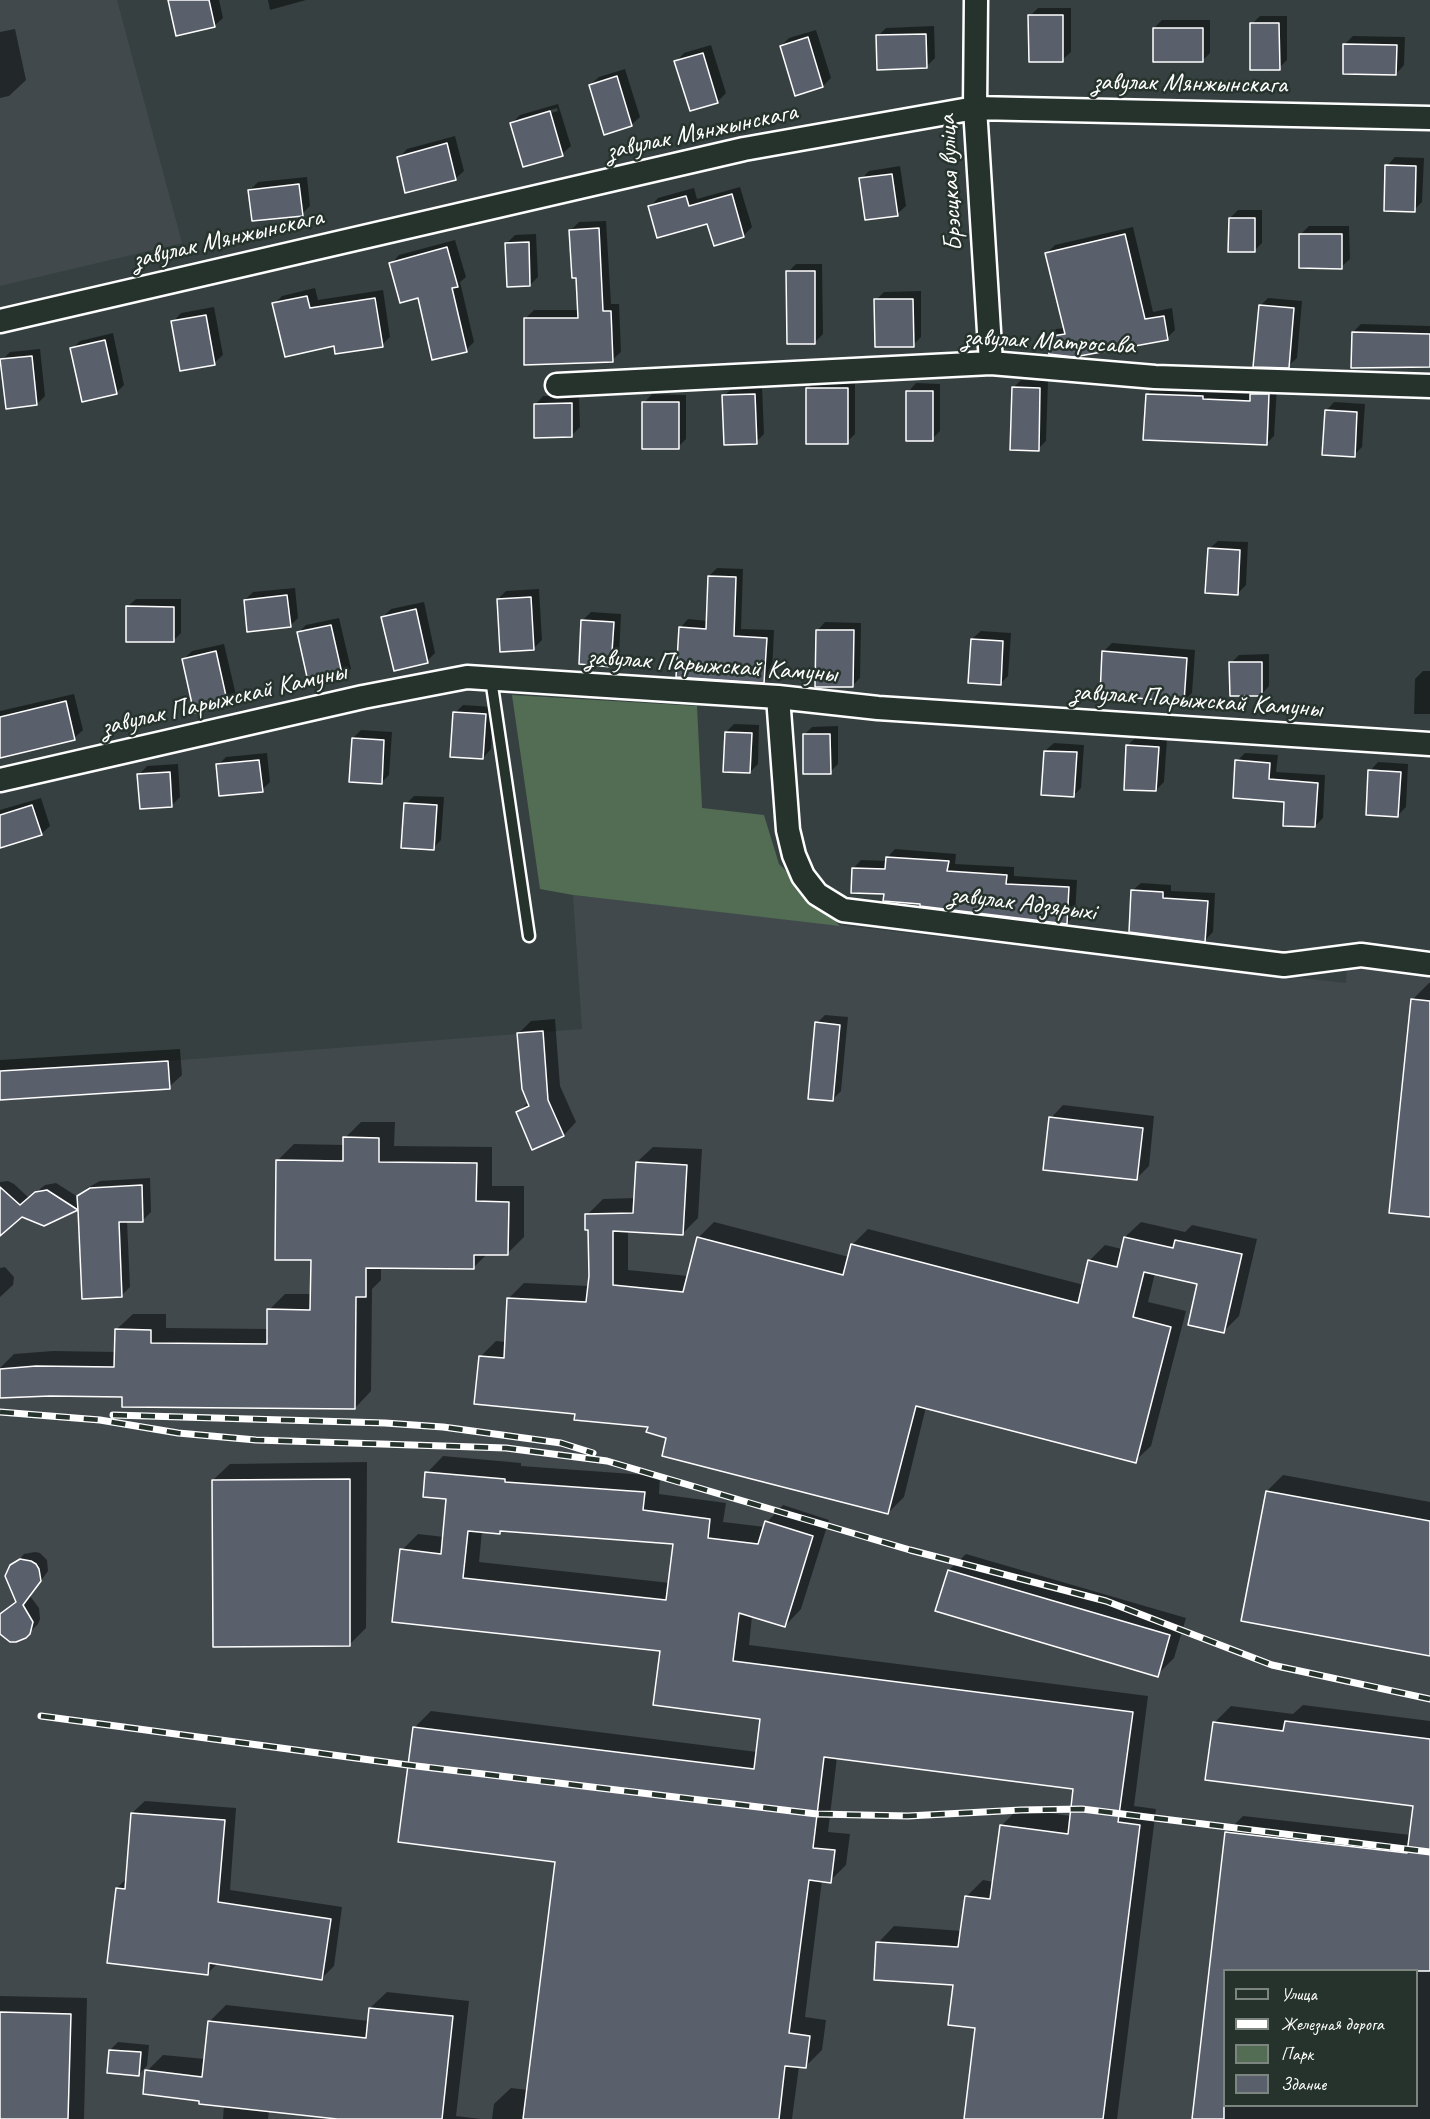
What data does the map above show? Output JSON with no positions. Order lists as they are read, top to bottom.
{
  "streets": {
    "street": [
      "завулак Мянжынскага",
      "Брэсцкая вуліца",
      "завулак Матросава",
      "завулак Парыжскай Камуны",
      "завулак Адзярыхі"
    ]
  },
  "crossings": [
    ["завулак Мянжынскага", "Брэсцкая вуліца"],
    ["Брэсцкая вуліца", "завулак Матросава"],
    ["завулак Парыжскай Камуны", "завулак Адзярыхі"]
  ],
  "legend": [
    "Улица",
    "Железная дорога",
    "Парк",
    "Здание"
  ]
}
